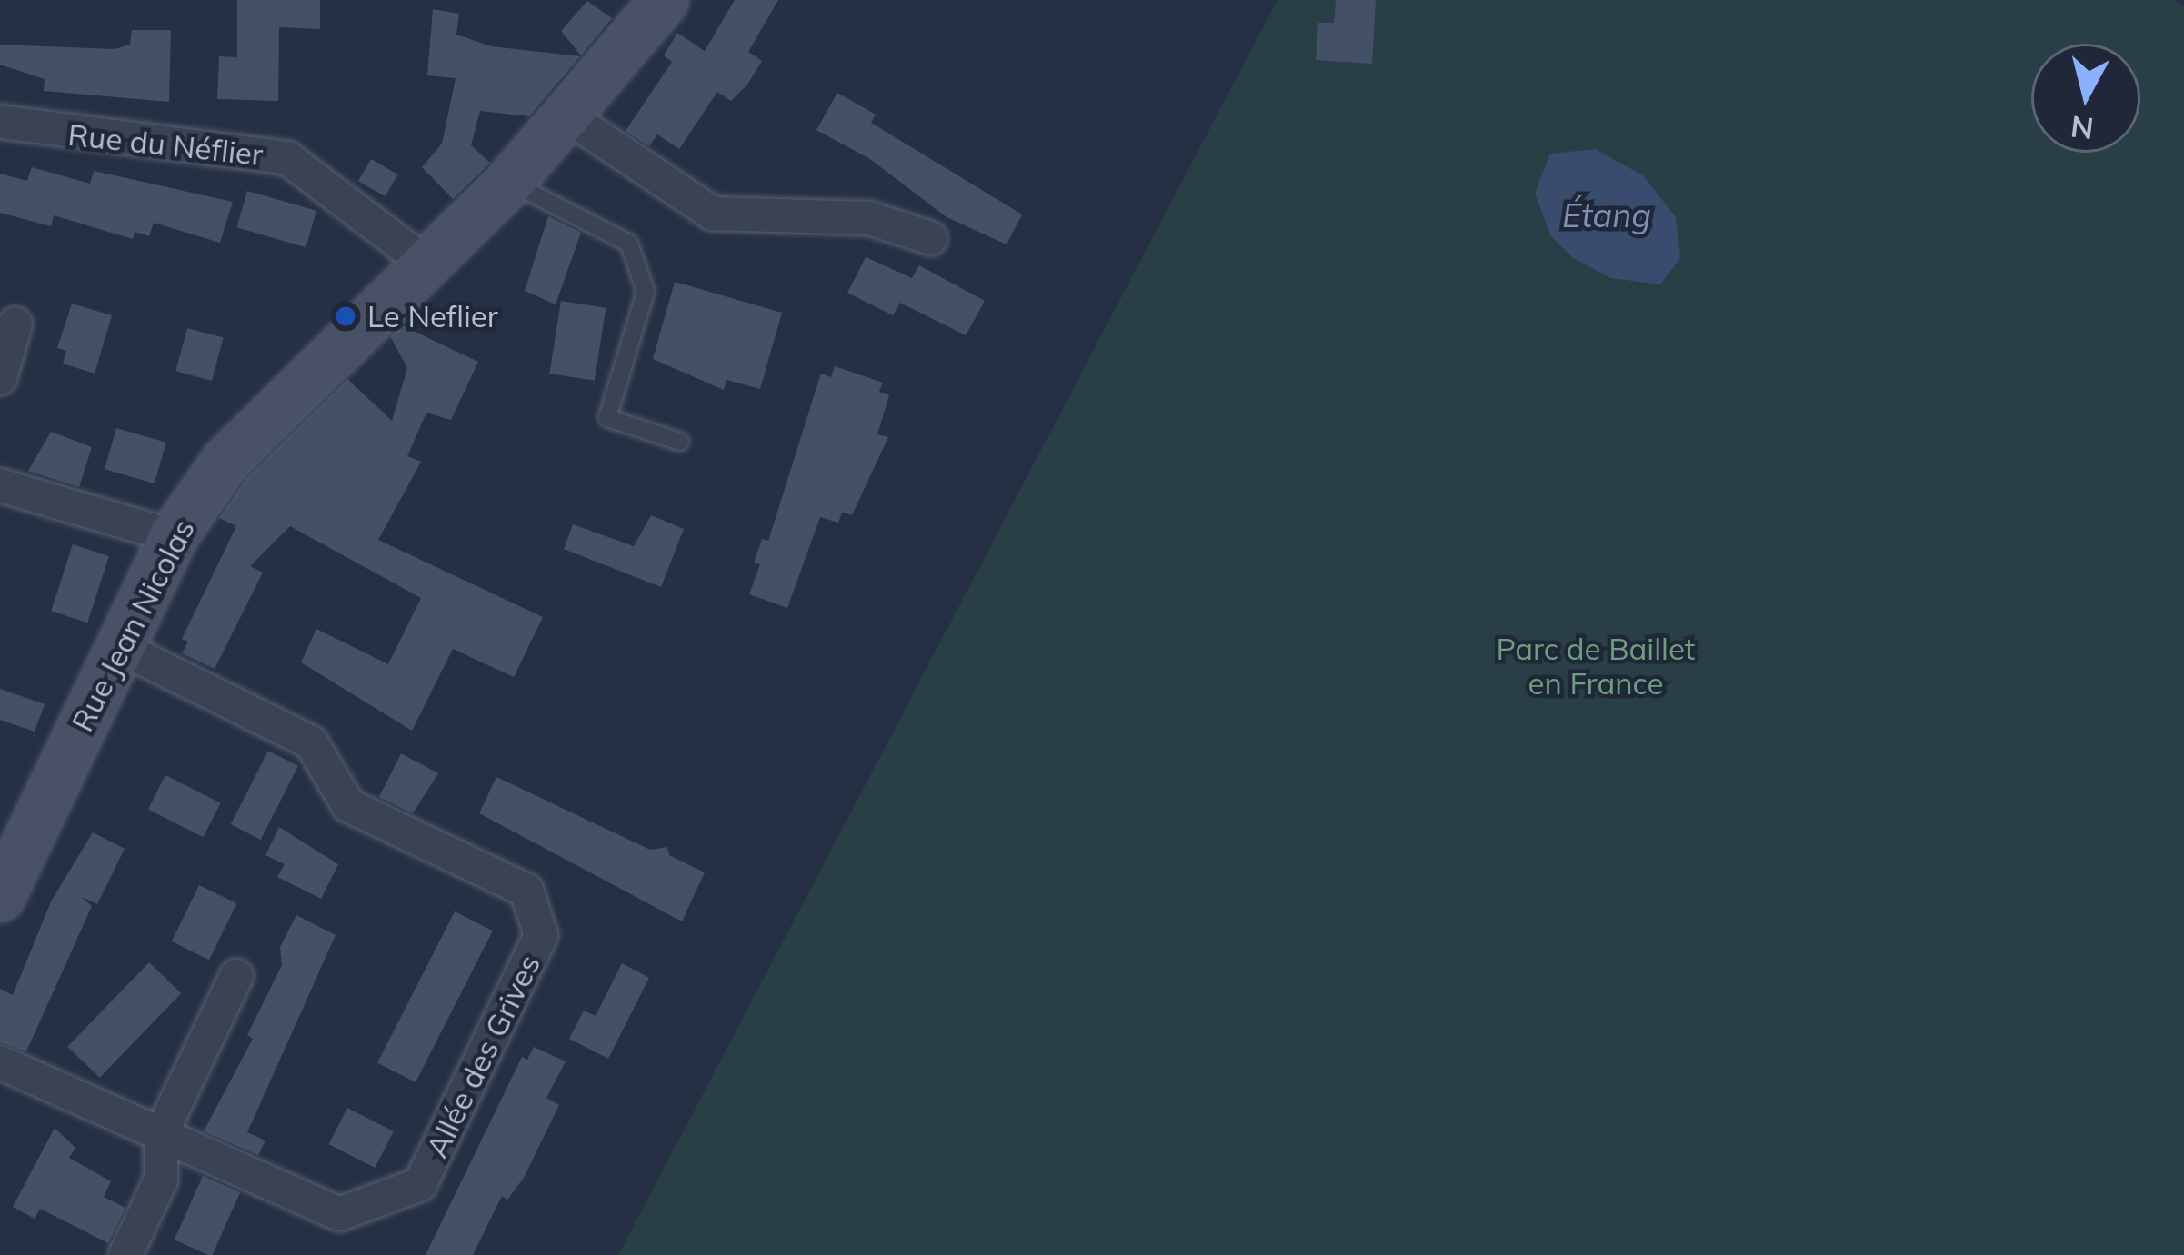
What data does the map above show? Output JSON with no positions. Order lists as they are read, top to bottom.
{
  "streets": {
    "street": ["Rue du Néflier", "Rue Jean Nicolas", "Allée des Grives"]
  },
  "crossings": [
    ["Rue du Néflier", "Rue Jean Nicolas"],
    ["Rue Jean Nicolas", "Allée des Grives"]
  ],
  "water": ["Étang"],
  "parks": ["Parc de Baillet en France"],
  "places": ["Le Neflier"],
  "north": "bottom"
}
